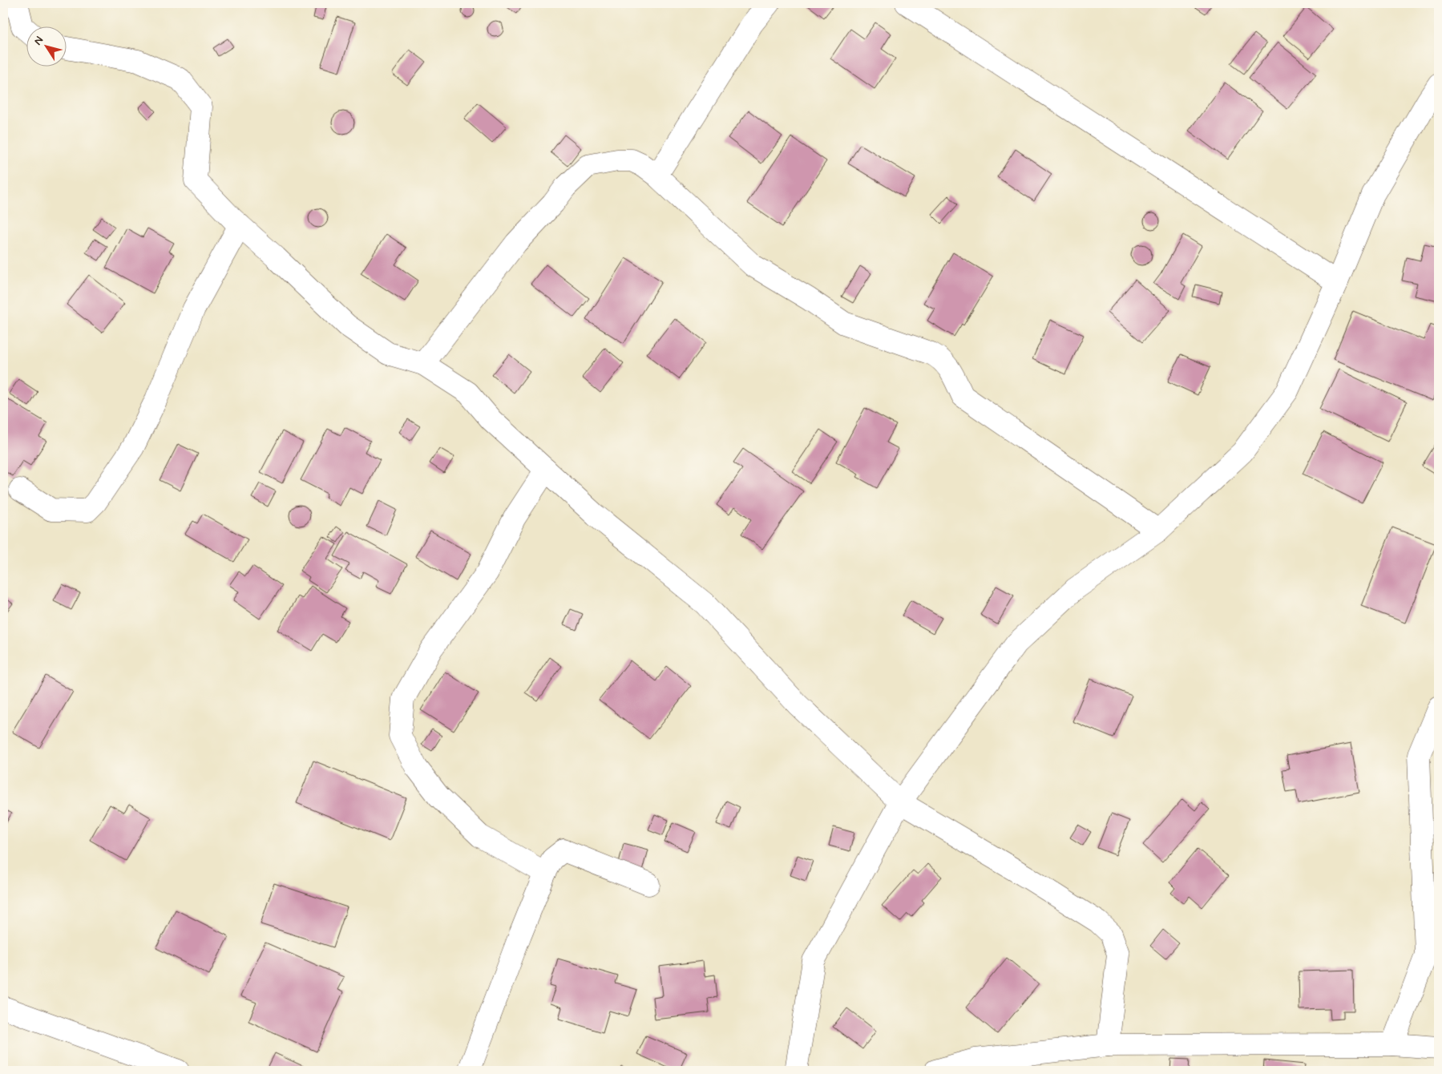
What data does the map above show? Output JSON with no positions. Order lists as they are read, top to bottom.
{
  "north": "top left"
}
